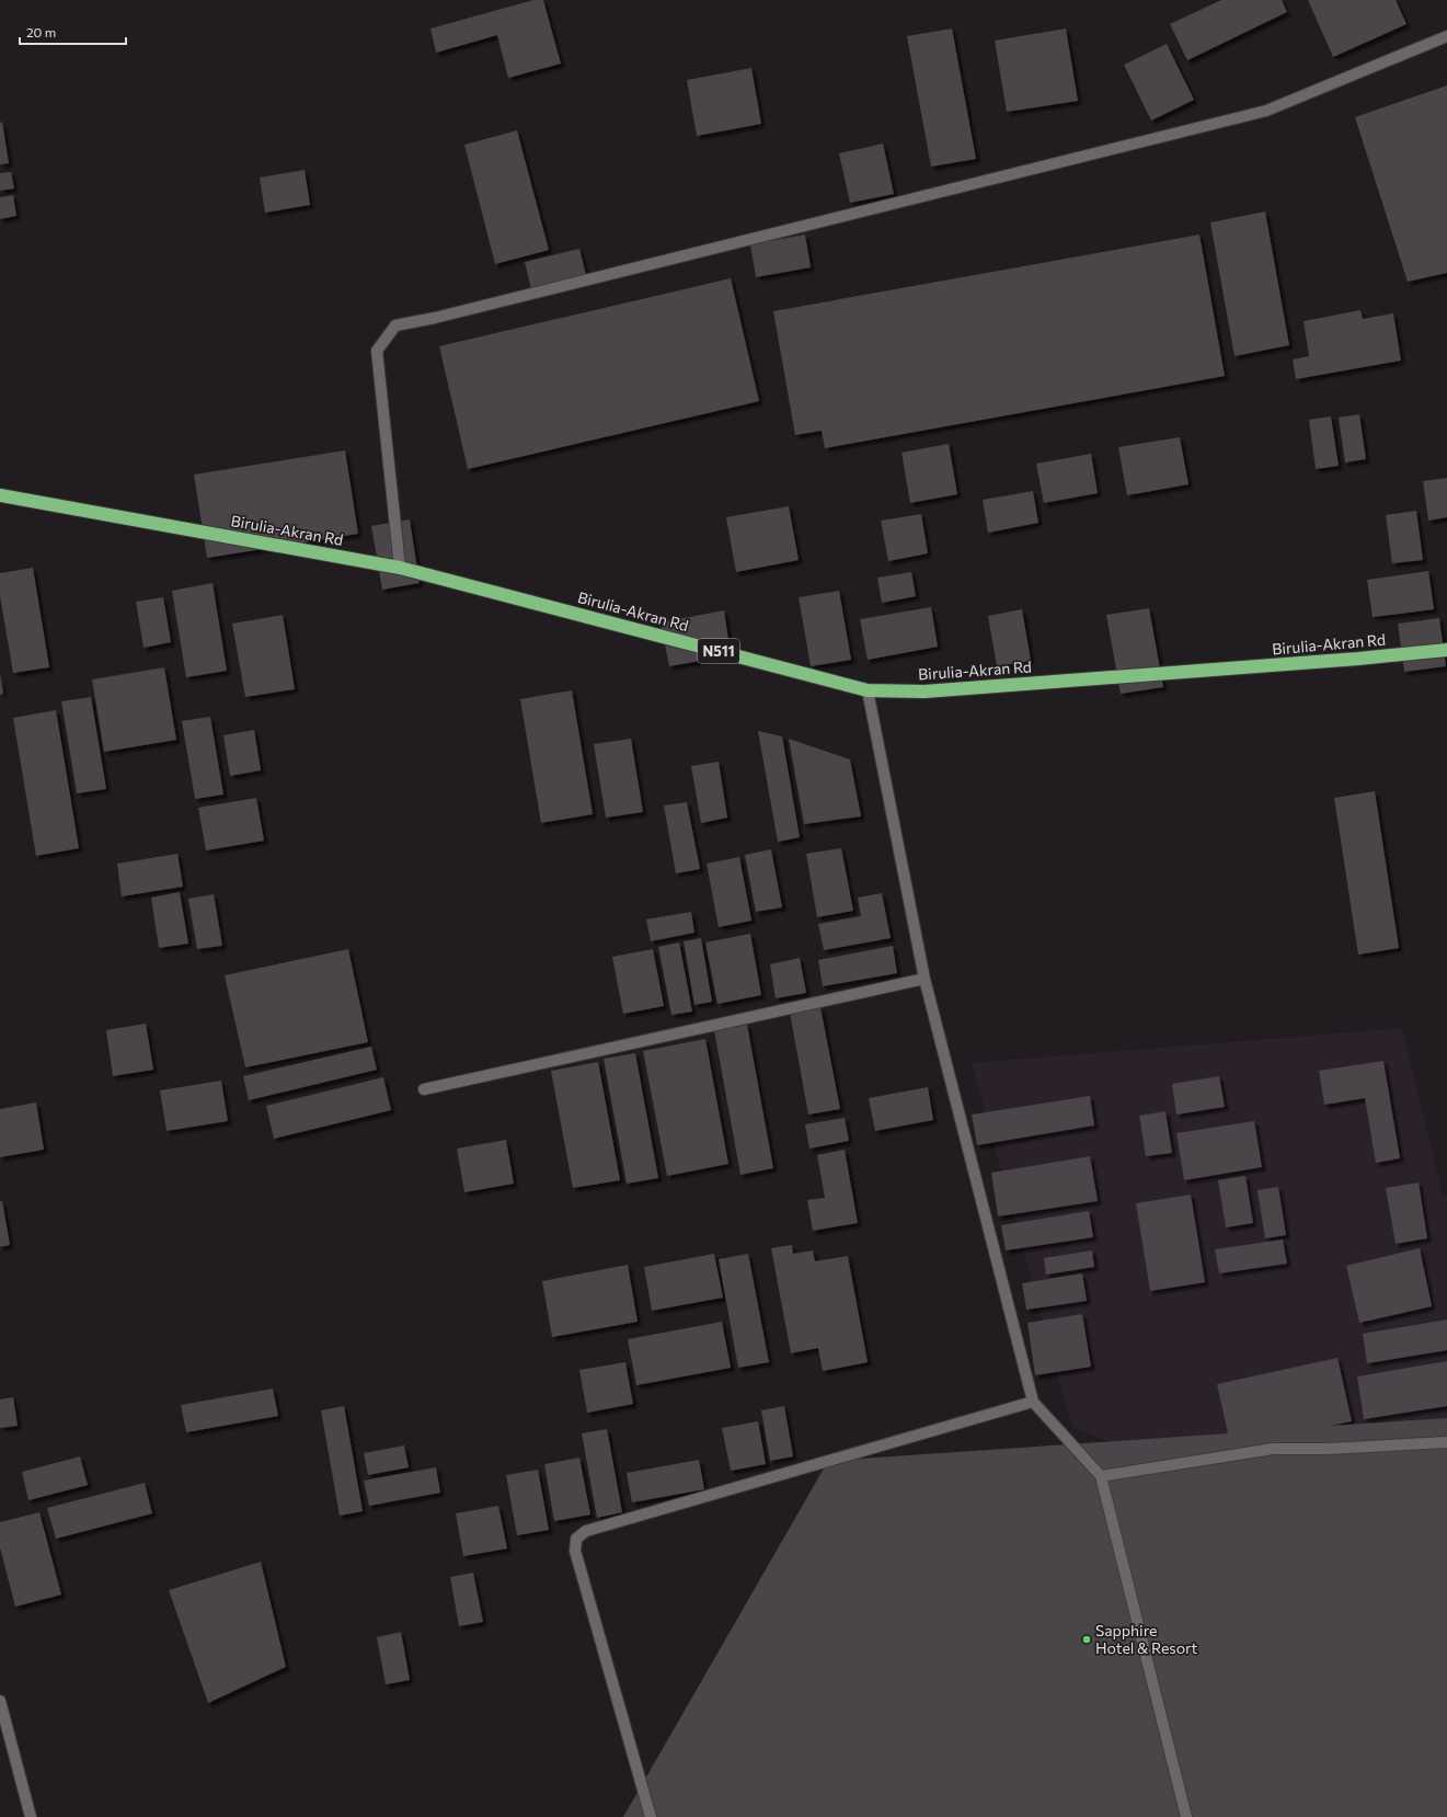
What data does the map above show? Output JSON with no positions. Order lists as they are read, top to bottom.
{
  "streets": {
    "highway": ["Birulia-Akran Rd", "N511"]
  },
  "places": ["Sapphire Hotel & Resort"],
  "scale_bar": "20 m"
}
